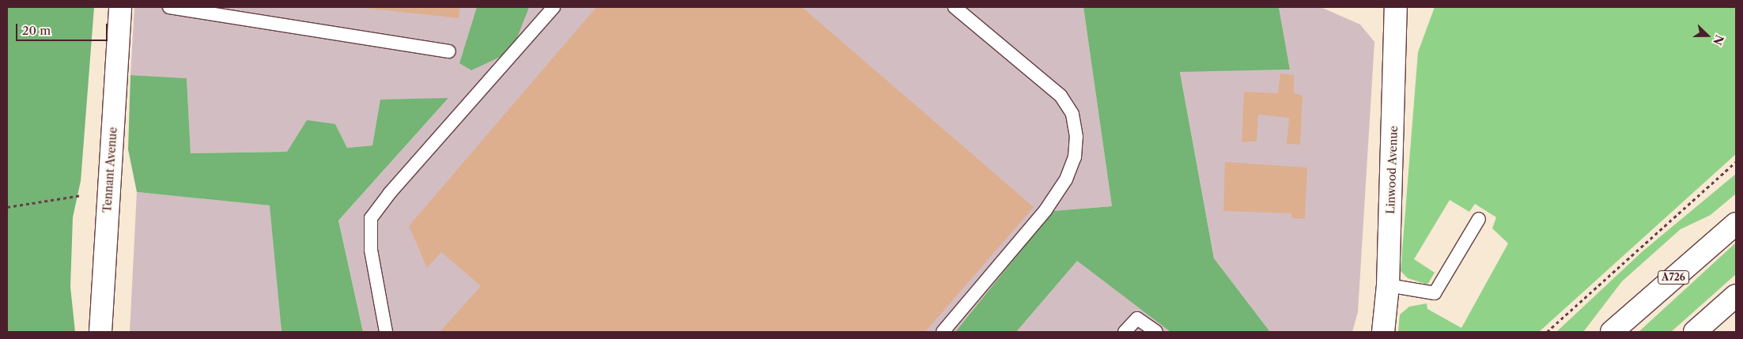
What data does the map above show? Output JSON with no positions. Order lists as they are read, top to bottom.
{
  "streets": {
    "main road": ["Tennant Avenue", "Linwood Avenue", "A726"]
  },
  "scale_bar": "20 m",
  "north": "right"
}
